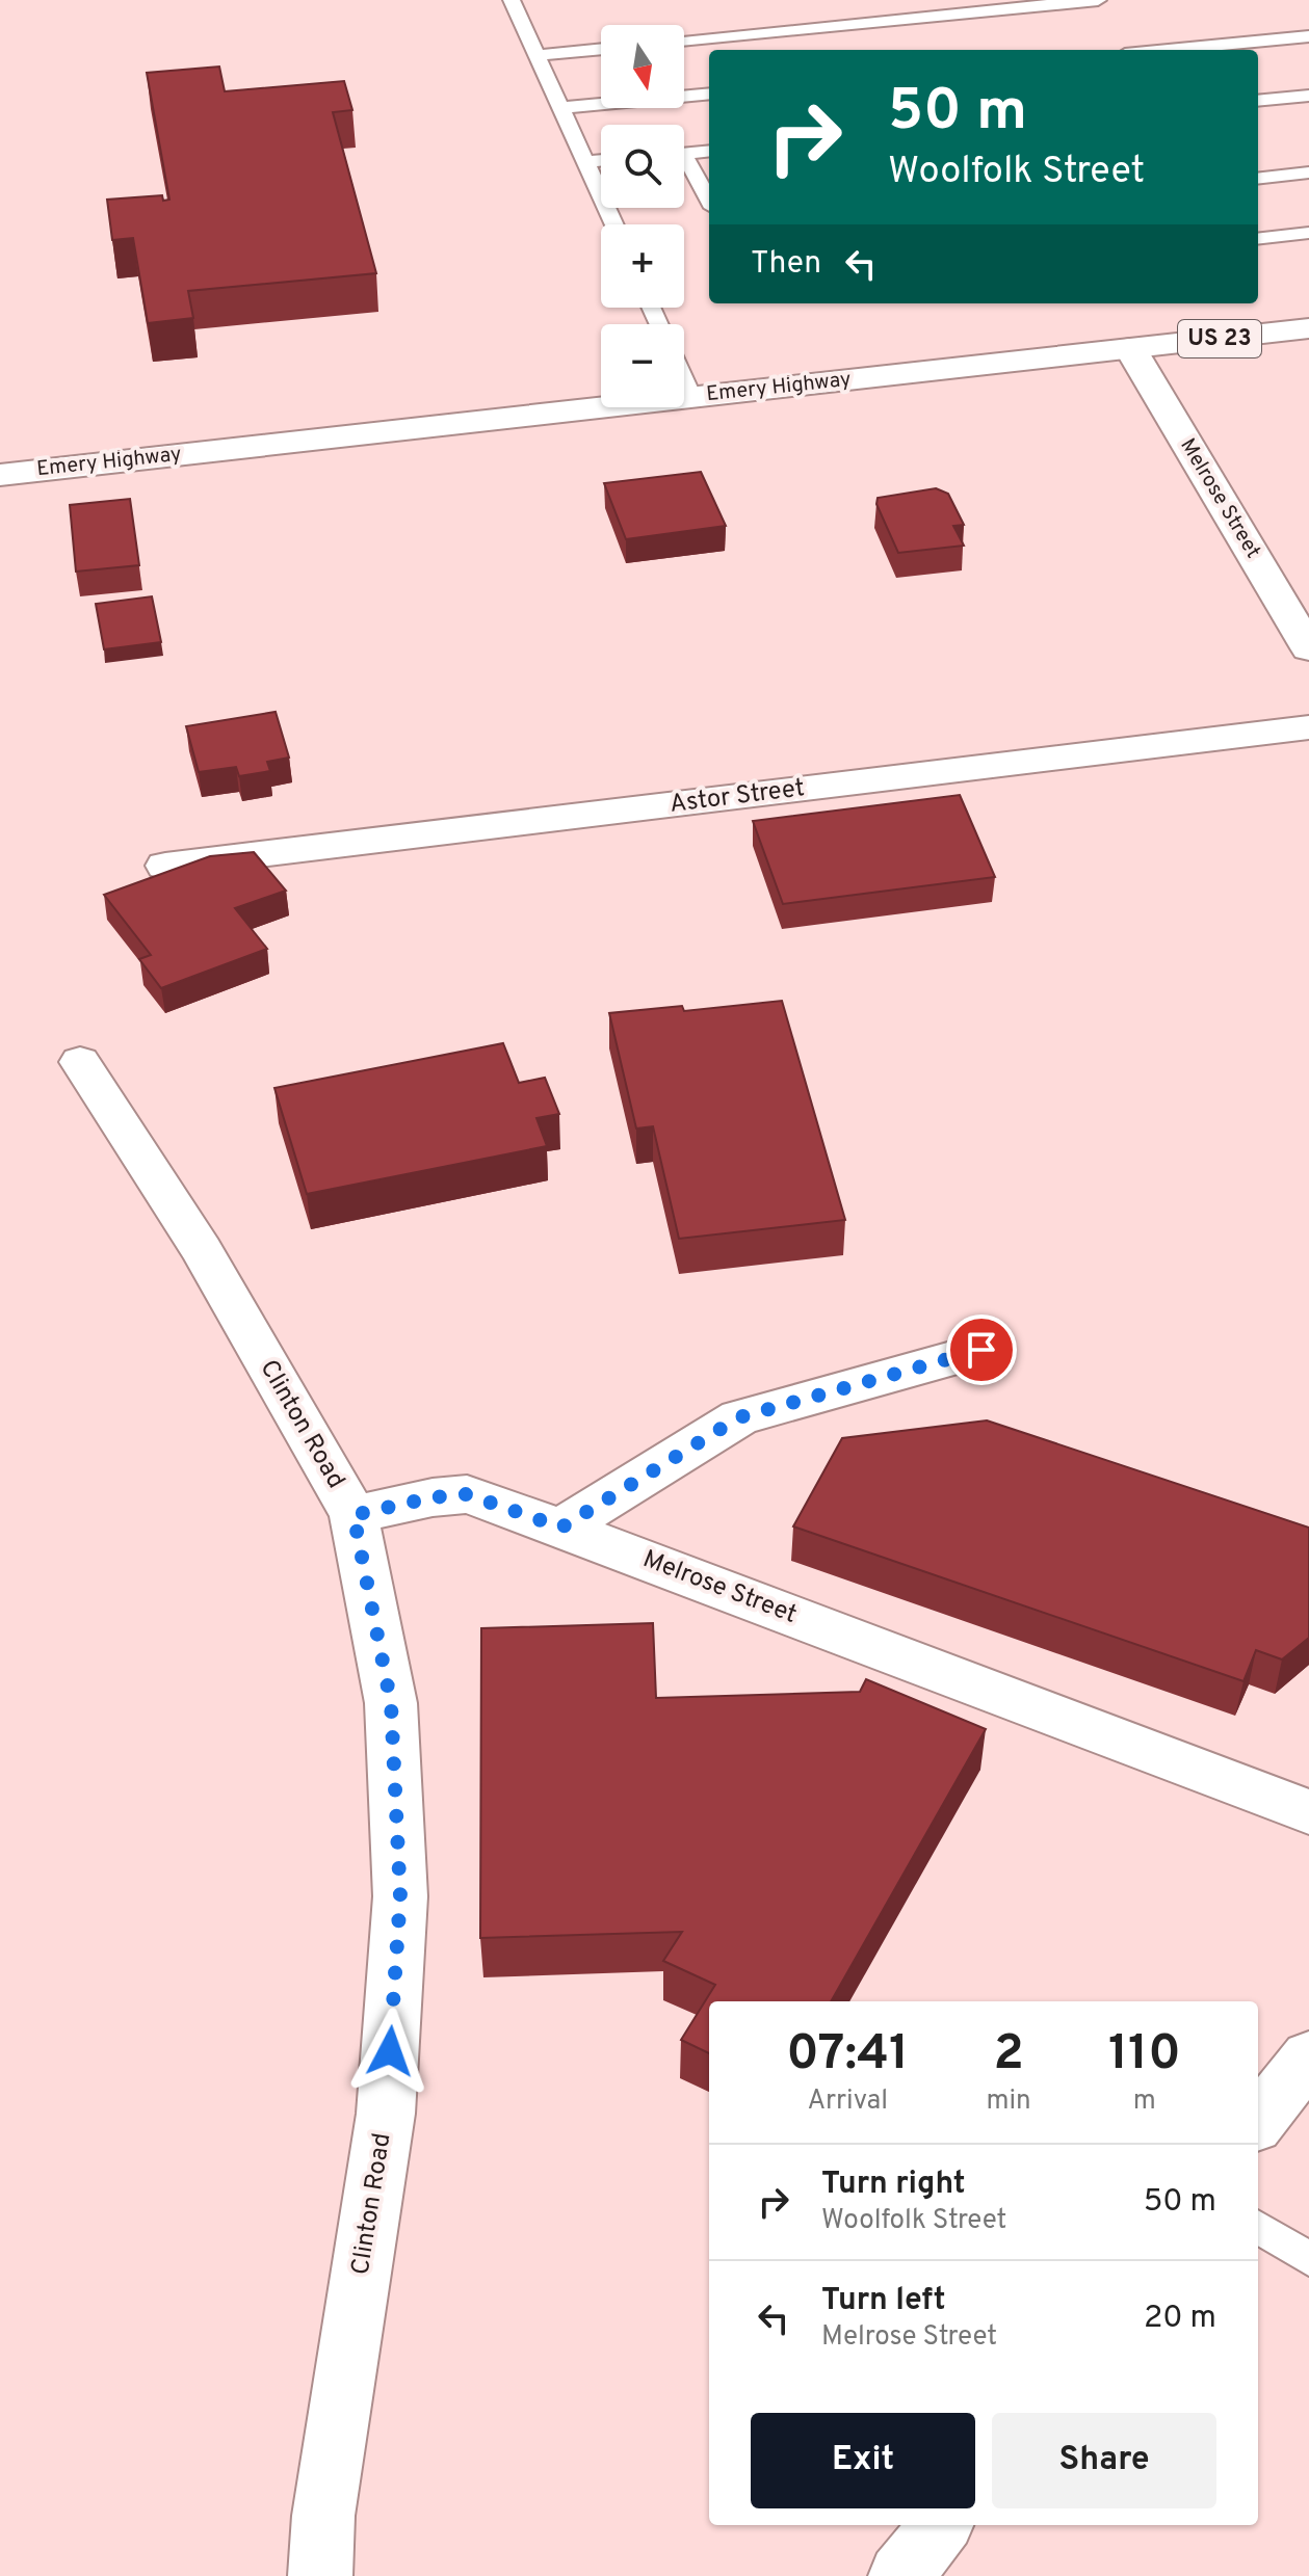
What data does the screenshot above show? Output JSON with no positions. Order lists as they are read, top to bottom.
{
  "streets": {
    "main road": [
      "US 23",
      "Emery Highway",
      "Melrose Street",
      "Astor Street",
      "Clinton Road"
    ]
  },
  "crossings": [
    ["Emery Highway", "Melrose Street"],
    ["Melrose Street", "Clinton Road"]
  ],
  "north": "bottom",
  "page": {
    "map_buttons": ["+", "−"],
    "turn": ["50 m", "Woolfolk Street"],
    "then": "Then",
    "eta": [
      "07:41",
      "Arrival",
      "2",
      "min",
      "110",
      "m"
    ],
    "list": [
      {
        "name": "Turn right",
        "note": "Woolfolk Street",
        "value": "50 m"
      },
      {
        "name": "Turn left",
        "note": "Melrose Street",
        "value": "20 m"
      }
    ],
    "buttons": ["Exit", "Share"]
  }
}
